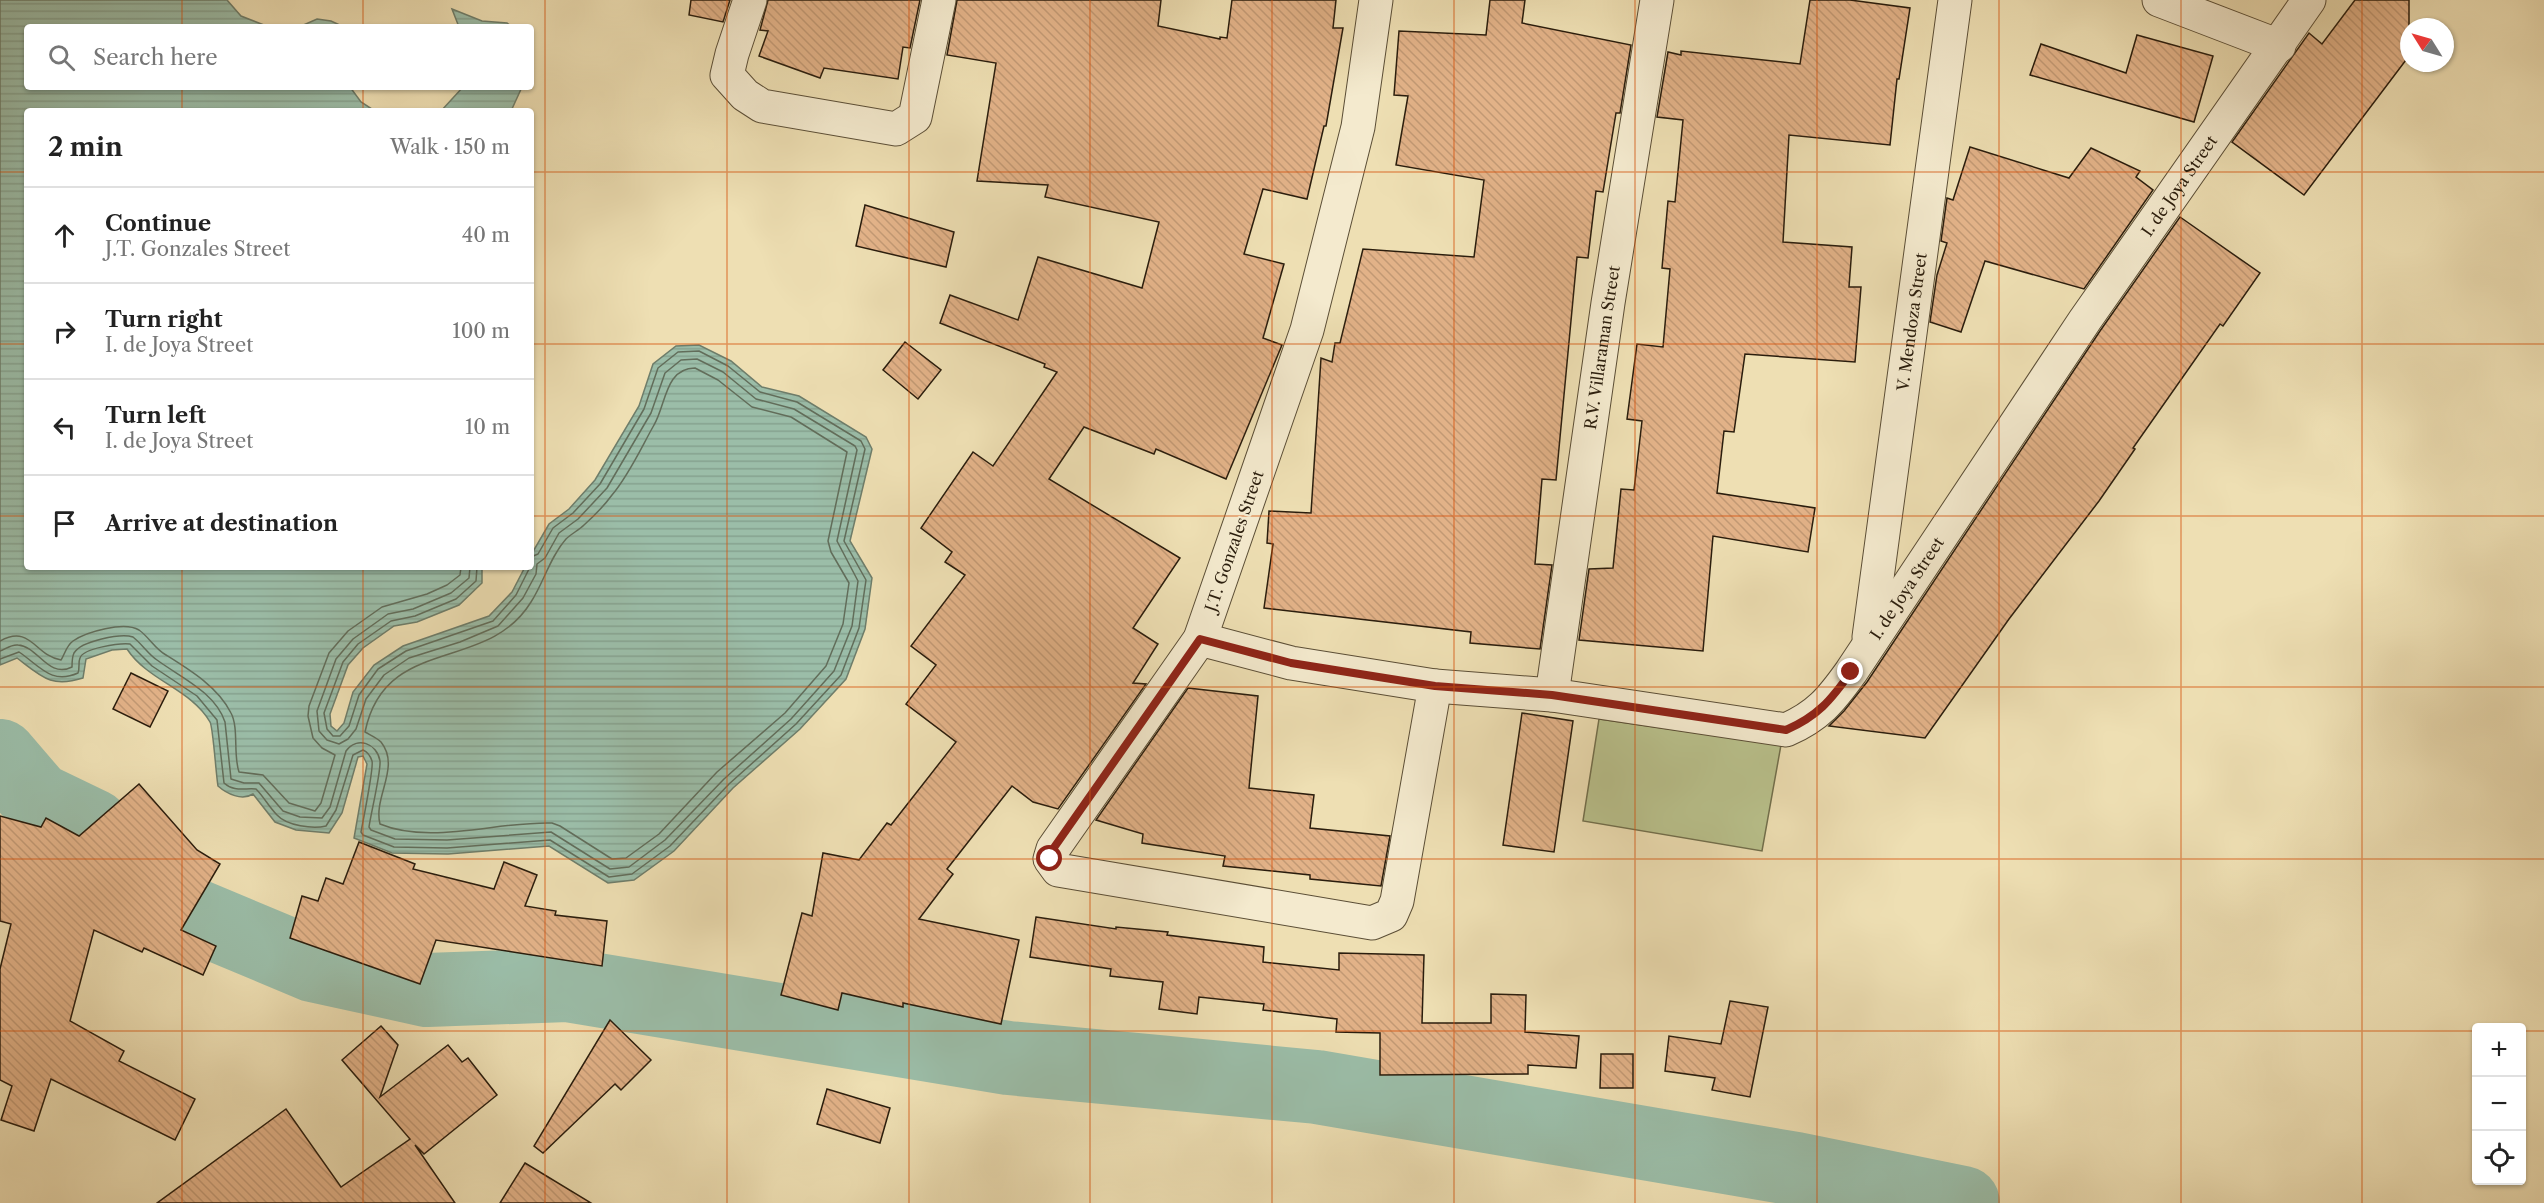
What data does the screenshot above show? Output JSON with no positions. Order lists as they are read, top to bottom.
{
  "streets": {
    "street": [
      "I. de Joya Street",
      "V. Mendoza Street",
      "R.V. Villaraman Street",
      "J.T. Gonzales Street"
    ]
  },
  "crossings": [
    ["I. de Joya Street", "V. Mendoza Street"],
    ["I. de Joya Street", "R.V. Villaraman Street"],
    ["I. de Joya Street", "J.T. Gonzales Street"]
  ],
  "north": "top left",
  "page": {
    "search": "Search here",
    "heading": ["2 min", "Walk · 150 m"],
    "list": [
      ["Continue", "J.T. Gonzales Street", "40 m"],
      ["Turn right", "I. de Joya Street", "100 m"],
      ["Turn left", "I. de Joya Street", "10 m"],
      "Arrive at destination"
    ],
    "map_buttons": ["+", "−"]
  }
}
